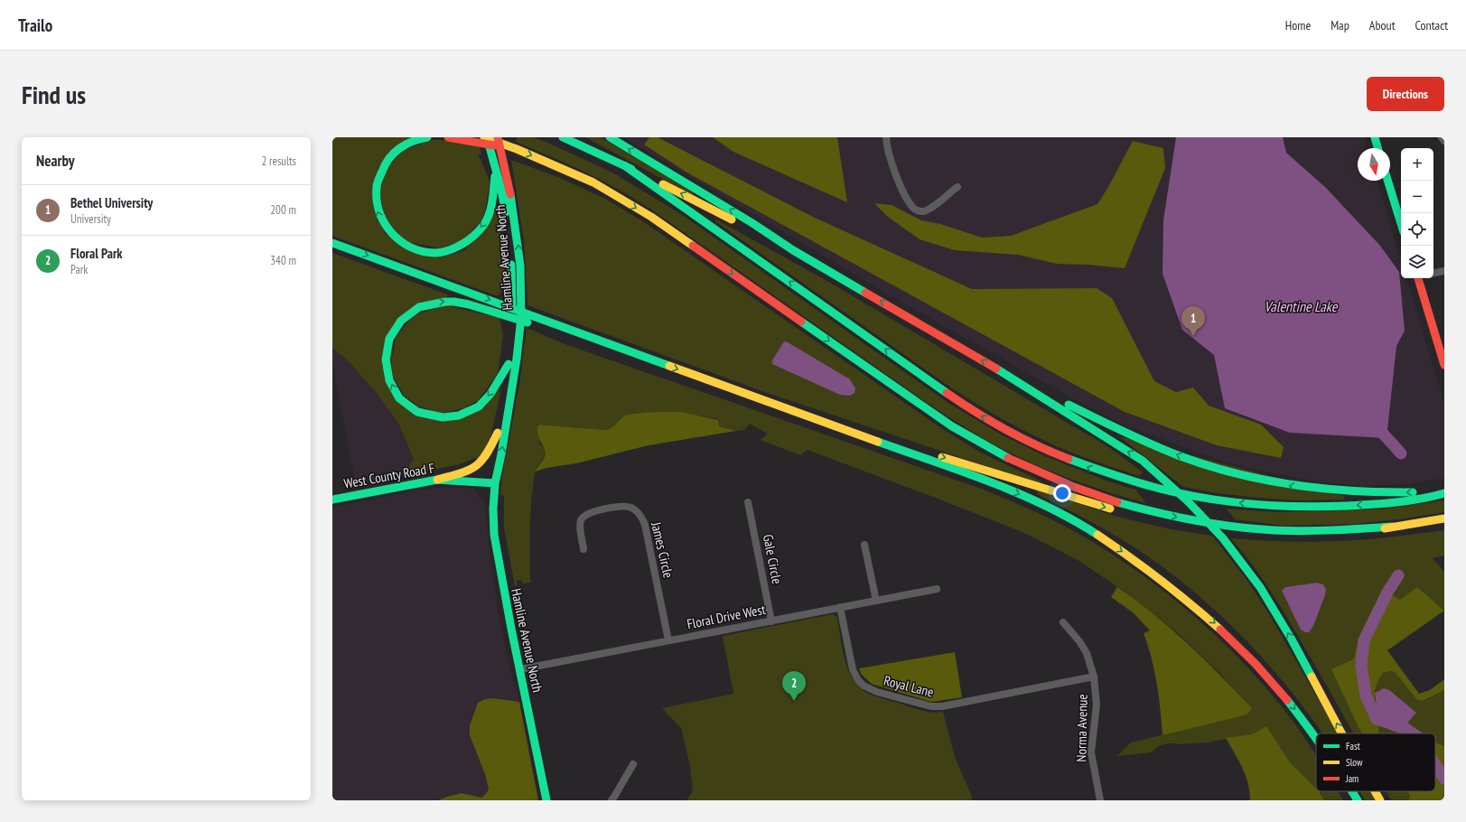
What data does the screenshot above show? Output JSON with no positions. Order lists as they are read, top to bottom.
{
  "streets": {
    "main road": ["Hamline Avenue North", "West County Road F"],
    "street": [
      "James Circle",
      "Gale Circle",
      "Floral Drive West",
      "Royal Lane",
      "Norma Avenue"
    ]
  },
  "crossings": [
    ["Hamline Avenue North", "West County Road F"],
    ["Hamline Avenue North", "Floral Drive West"],
    ["James Circle", "Floral Drive West"],
    ["Gale Circle", "Floral Drive West"],
    ["Floral Drive West", "Royal Lane"],
    ["Royal Lane", "Norma Avenue"]
  ],
  "water": ["Valentine Lake"],
  "legend": ["Fast", "Slow", "Jam"],
  "north": "bottom",
  "page": {
    "header": "Trailo",
    "nav": [
      "Home",
      "Map",
      "About",
      "Contact"
    ],
    "buttons": "Directions",
    "title": "Find us",
    "heading": ["Nearby", "2 results"],
    "map_buttons": ["+", "−"],
    "list": [
      {
        "mark": "1",
        "name": "Bethel University",
        "note": "University",
        "value": "200 m"
      },
      {
        "mark": "2",
        "name": "Floral Park",
        "note": "Park",
        "value": "340 m"
      }
    ],
    "pins": ["1", "2"]
  }
}
